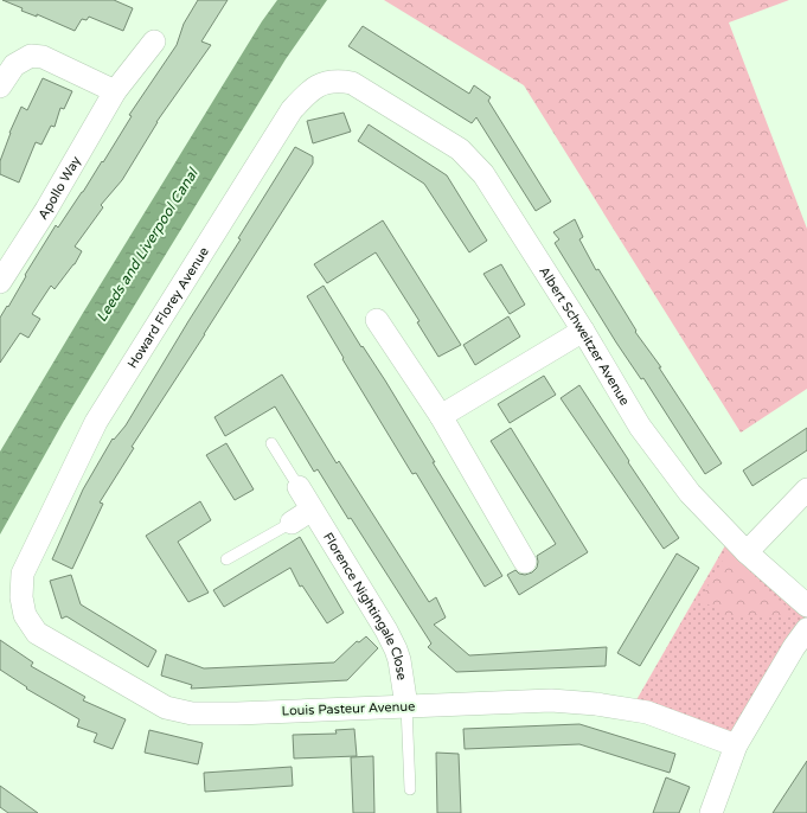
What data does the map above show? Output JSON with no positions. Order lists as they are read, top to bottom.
{
  "streets": {
    "street": [
      "Apollo Way",
      "Howard Florey Avenue",
      "Albert Schweitzer Avenue",
      "Florence Nightingale Close",
      "Louis Pasteur Avenue"
    ]
  },
  "crossings": [
    ["Howard Florey Avenue", "Albert Schweitzer Avenue"],
    ["Howard Florey Avenue", "Louis Pasteur Avenue"],
    ["Florence Nightingale Close", "Louis Pasteur Avenue"]
  ],
  "water": ["Leeds and Liverpool Canal"]
}
